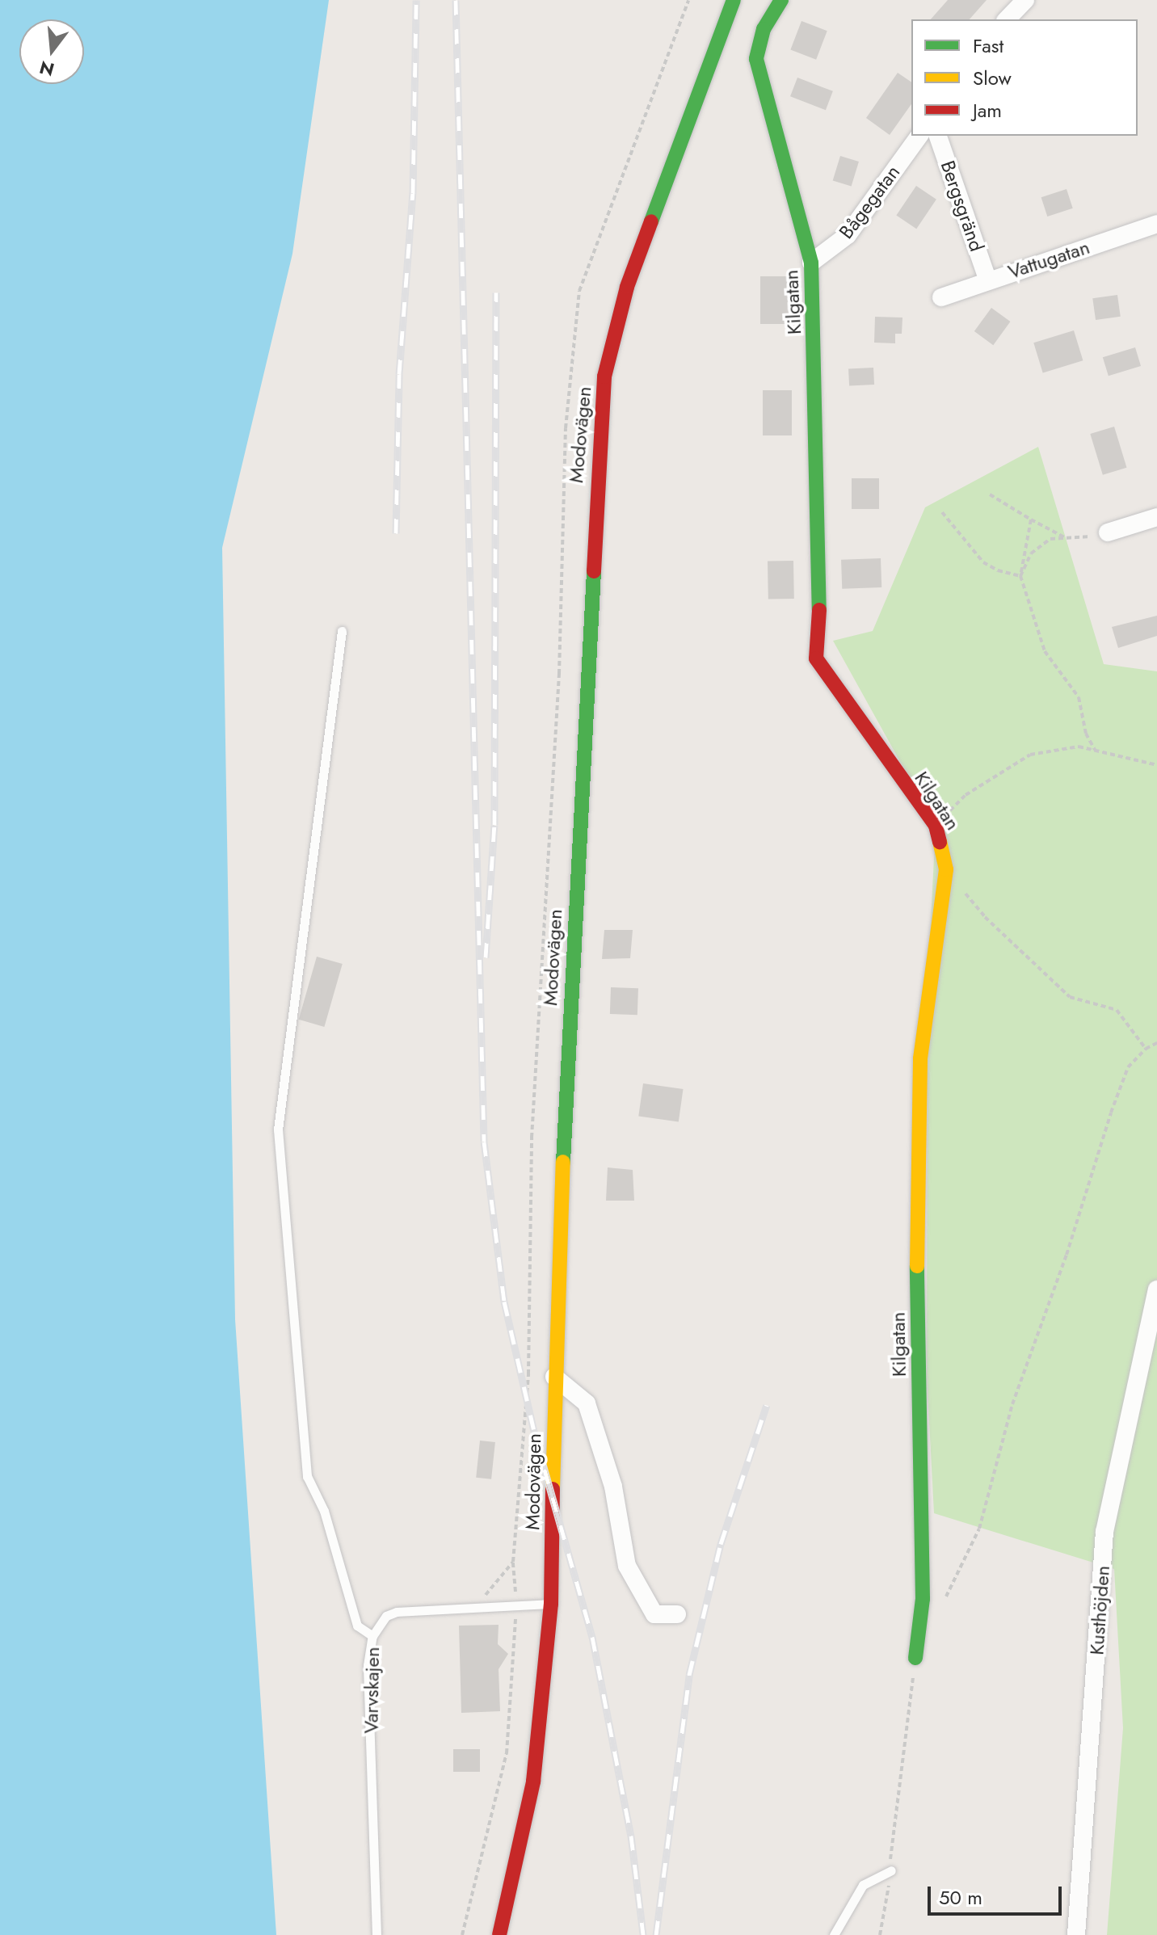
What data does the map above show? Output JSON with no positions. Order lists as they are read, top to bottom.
{
  "streets": {
    "main road": ["Kilgatan", "Modovägen"],
    "street": [
      "Bågegatan",
      "Bergsgränd",
      "Vattugatan",
      "Kusthöjden"
    ],
    "lane": ["Varvskajen"]
  },
  "crossings": [
    ["Bågegatan", "Kilgatan"],
    ["Bergsgränd", "Vattugatan"],
    ["Modovägen", "Varvskajen"]
  ],
  "legend": ["Fast", "Slow", "Jam"],
  "scale_bar": "50 m",
  "north": "bottom"
}
